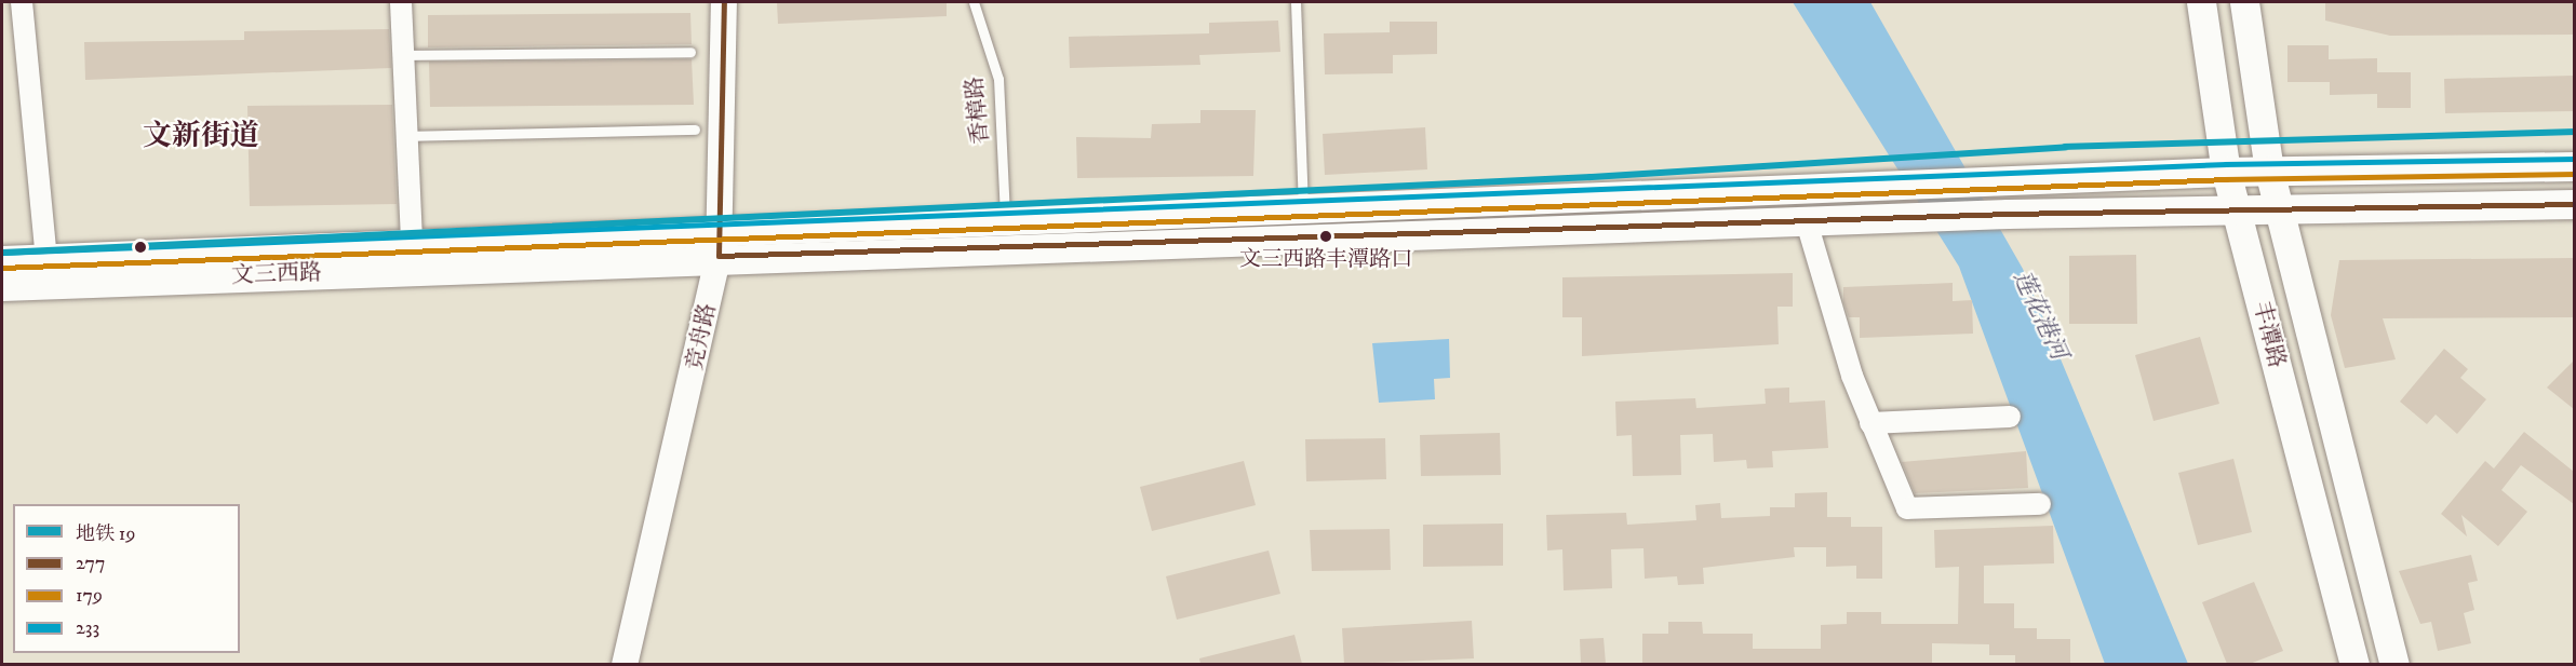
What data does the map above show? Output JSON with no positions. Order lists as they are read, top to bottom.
{
  "streets": {
    "main road": ["文三西路", "丰潭路"],
    "street": ["竞舟路"],
    "lane": ["香樟路"]
  },
  "crossings": [
    ["香樟路", "文三西路"],
    ["文三西路", "丰潭路"],
    ["文三西路", "竞舟路"]
  ],
  "districts": ["文新街道"],
  "water": ["莲花港河"],
  "places": ["文三西路丰潭路口"],
  "lines": [
    "transit line 277",
    "metro line 19",
    "transit line 233",
    "transit line 179"
  ],
  "legend": [
    "地铁 19",
    "277",
    "179",
    "233"
  ]
}
